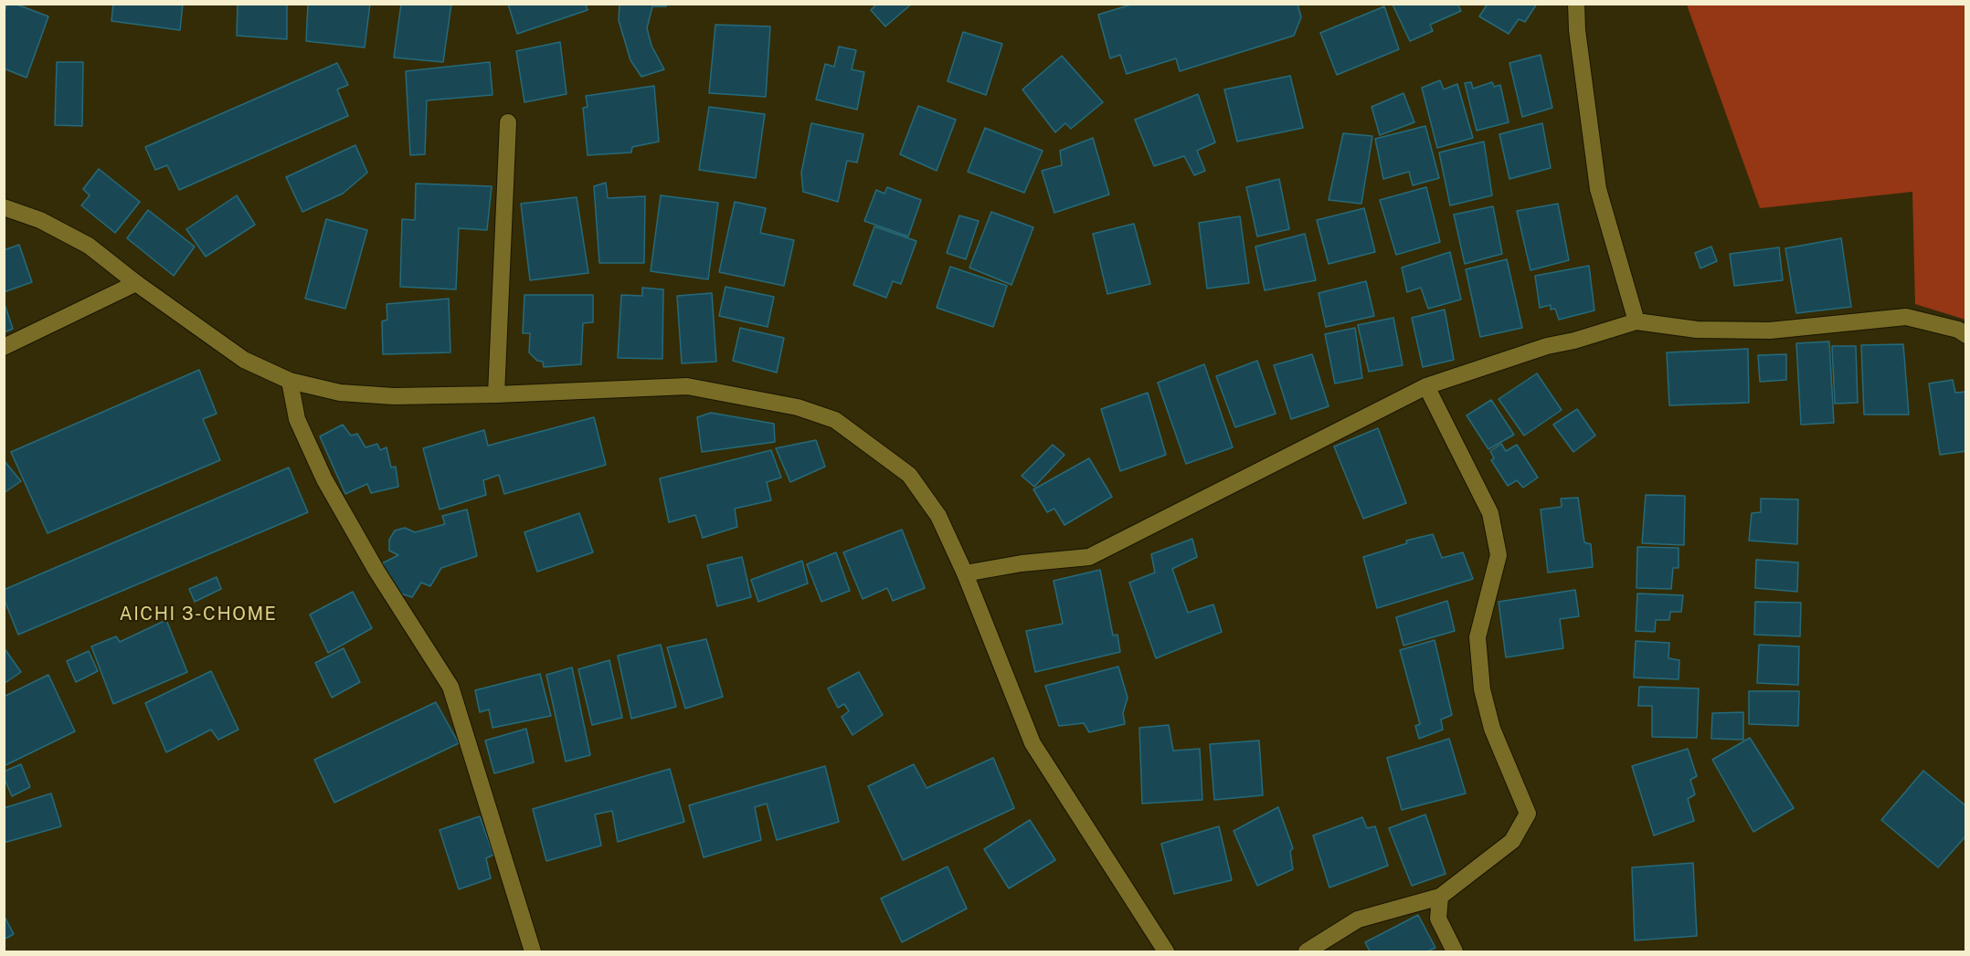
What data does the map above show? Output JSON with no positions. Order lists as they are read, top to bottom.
{
  "districts": ["AICHI 3-CHOME"]
}
